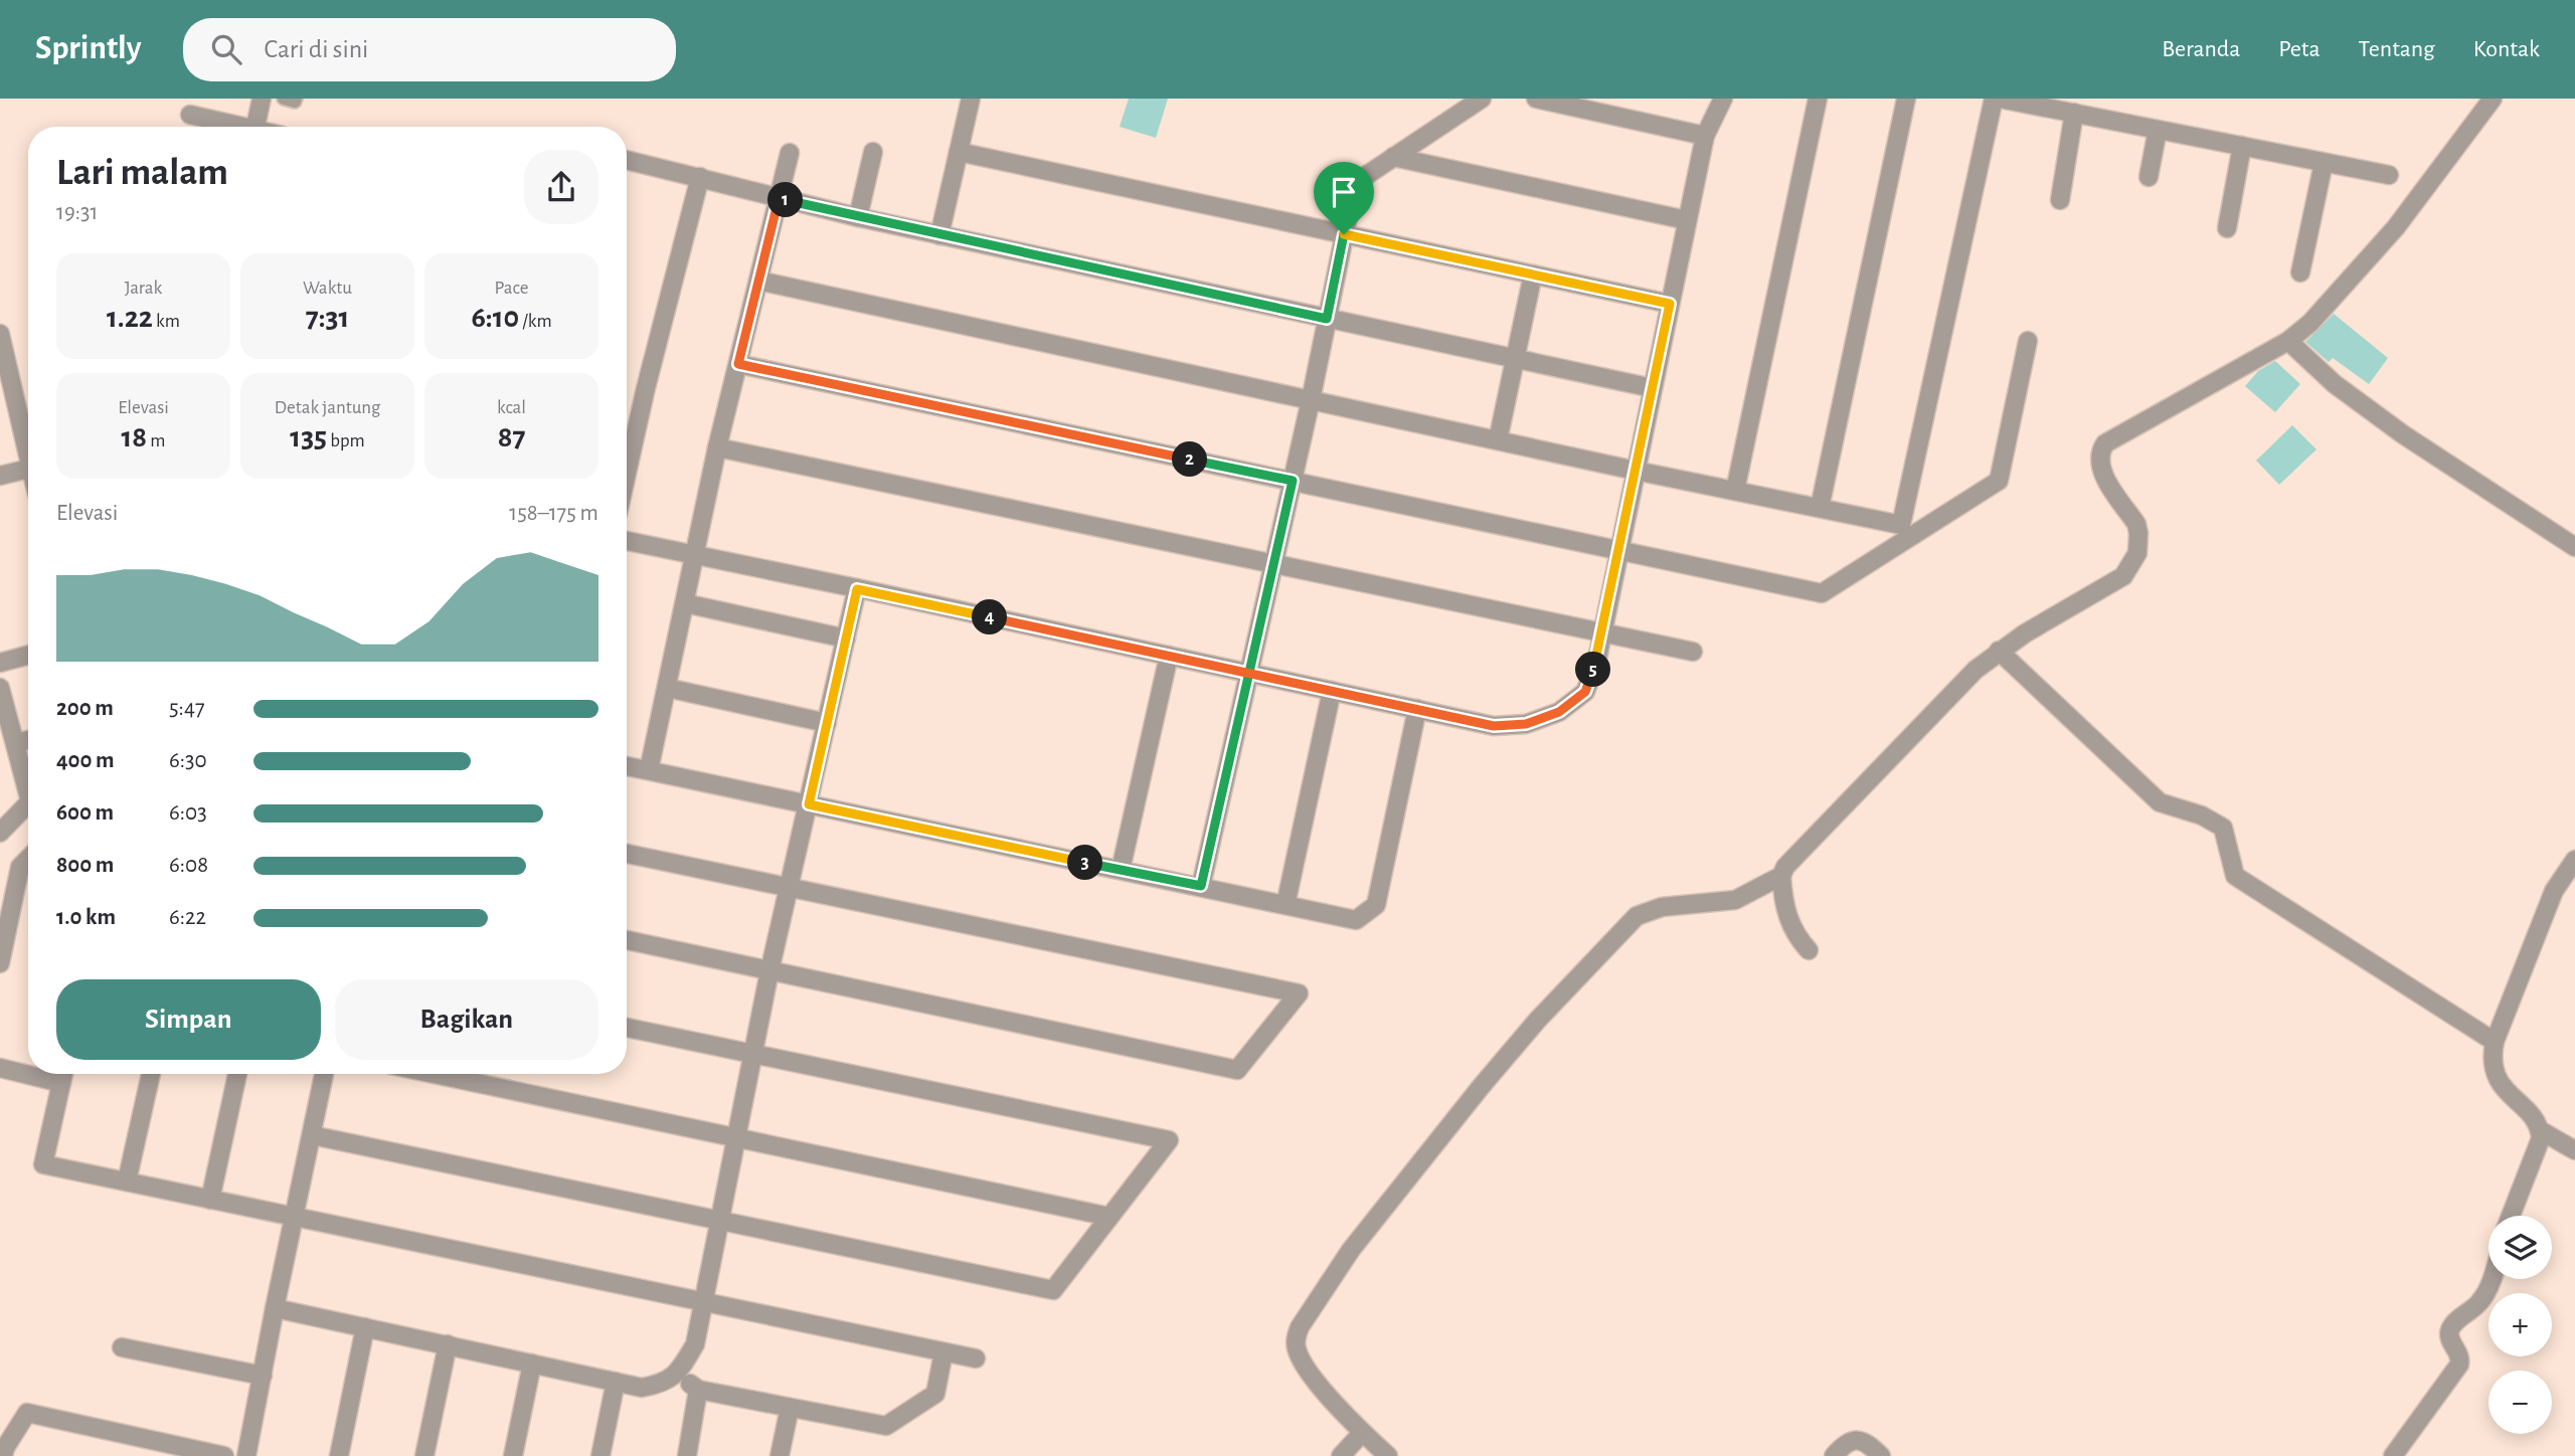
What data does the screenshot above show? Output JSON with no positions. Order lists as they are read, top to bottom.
{
  "page": {
    "header": "Sprintly",
    "search": "Cari di sini",
    "nav": [
      "Beranda",
      "Peta",
      "Tentang",
      "Kontak"
    ],
    "heading": ["Lari malam", "19:31"],
    "pins": [
      "1",
      "2",
      "4",
      "5",
      "3"
    ],
    "stats": [
      ["Jarak", "1.22 km"],
      ["Waktu", "7:31"],
      ["Pace", "6:10 /km"],
      ["Elevasi", "18 m"],
      ["Detak jantung", "135 bpm"],
      ["kcal", "87"]
    ],
    "chart": ["Elevasi", "158–175 m"],
    "list": [
      {
        "name": "200 m",
        "note": "5:47"
      },
      {
        "name": "400 m",
        "note": "6:30"
      },
      {
        "name": "600 m",
        "note": "6:03"
      },
      {
        "name": "800 m",
        "note": "6:08"
      },
      {
        "name": "1.0 km",
        "note": "6:22"
      }
    ],
    "buttons": ["Simpan", "Bagikan"],
    "map_buttons": ["+", "−"]
  }
}
